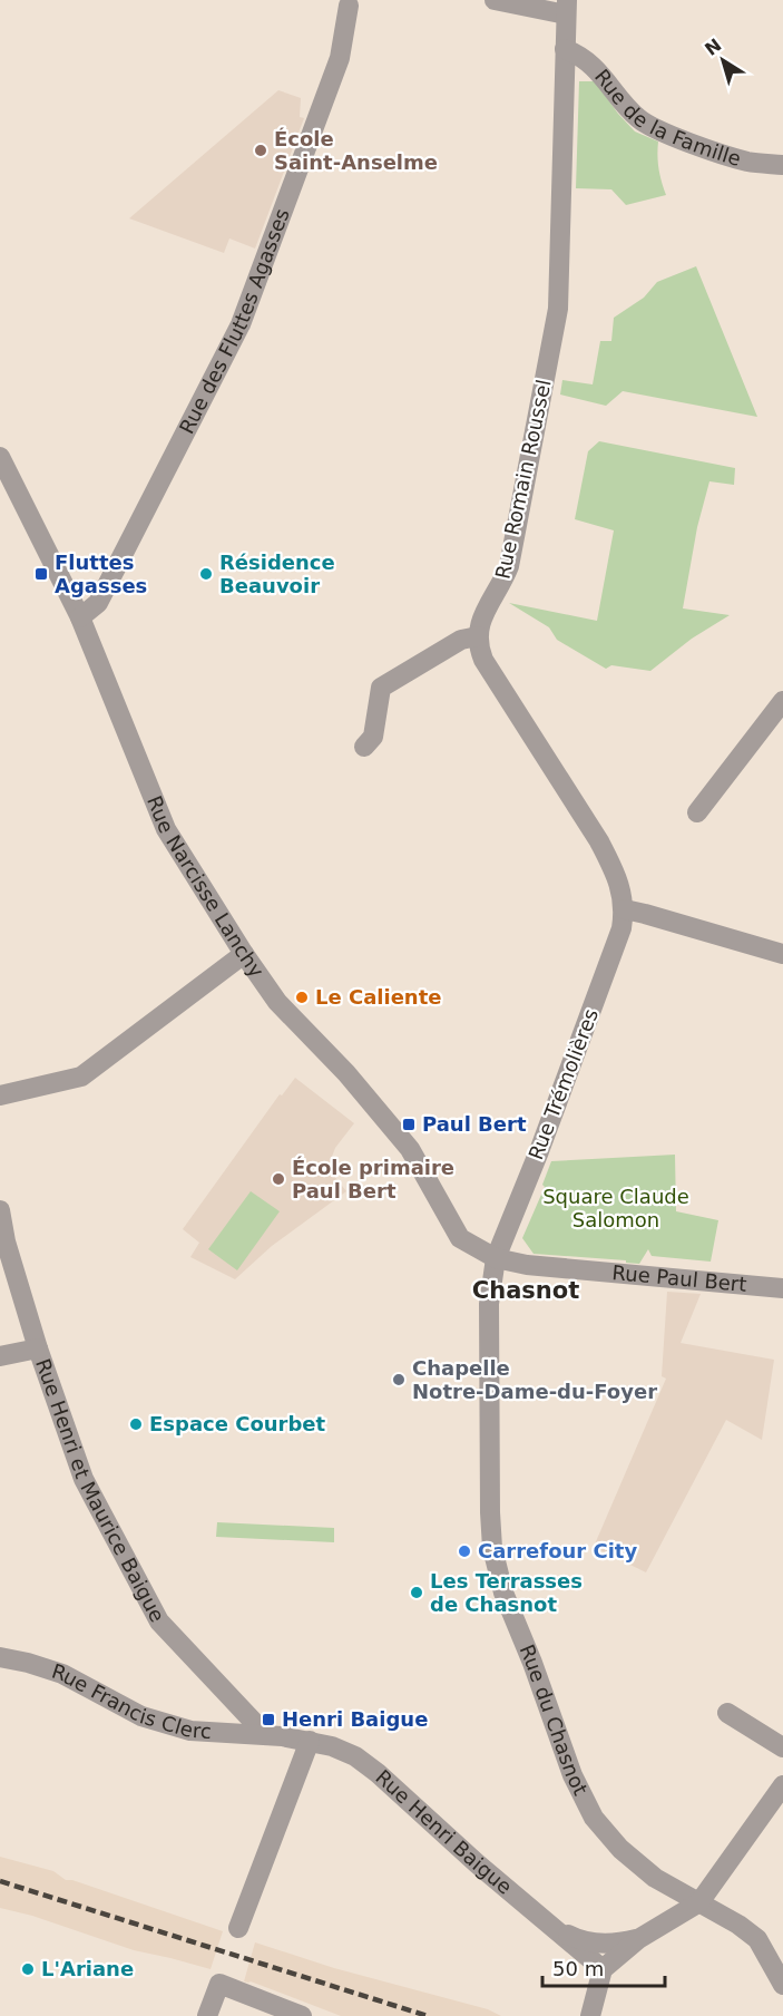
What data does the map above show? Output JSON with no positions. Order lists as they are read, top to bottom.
{
  "streets": {
    "street": [
      "Rue de la Famille",
      "Rue des Fluttes Agasses",
      "Rue Romain Roussel",
      "Rue Narcisse Lanchy",
      "Rue Trémolières",
      "Rue Paul Bert",
      "Rue Henri et Maurice Baigue",
      "Rue Francis Clerc",
      "Rue du Chasnot",
      "Rue Henri Baigue"
    ]
  },
  "crossings": [
    ["Rue de la Famille", "Rue Romain Roussel"],
    ["Rue des Fluttes Agasses", "Rue Narcisse Lanchy"],
    ["Rue Narcisse Lanchy", "Rue Trémolières"],
    ["Rue Narcisse Lanchy", "Rue Paul Bert"],
    ["Rue Narcisse Lanchy", "Rue du Chasnot"],
    ["Rue Trémolières", "Rue Paul Bert"],
    ["Rue Trémolières", "Rue du Chasnot"],
    ["Rue Paul Bert", "Rue du Chasnot"],
    ["Rue Henri et Maurice Baigue", "Rue Francis Clerc"],
    ["Rue Henri et Maurice Baigue", "Rue Henri Baigue"],
    ["Rue Francis Clerc", "Rue Henri Baigue"]
  ],
  "districts": ["Chasnot"],
  "parks": ["Square Claude Salomon"],
  "places": {
    "other": [
      "École Saint-Anselme",
      "Résidence Beauvoir",
      "Le Caliente",
      "École primaire Paul Bert",
      "Chapelle Notre-Dame-du-Foyer",
      "Espace Courbet",
      "Carrefour City",
      "Les Terrasses de Chasnot",
      "L'Ariane"
    ],
    "transit": ["Fluttes Agasses", "Paul Bert", "Henri Baigue"]
  },
  "scale_bar": "50 m",
  "north": "top left"
}
